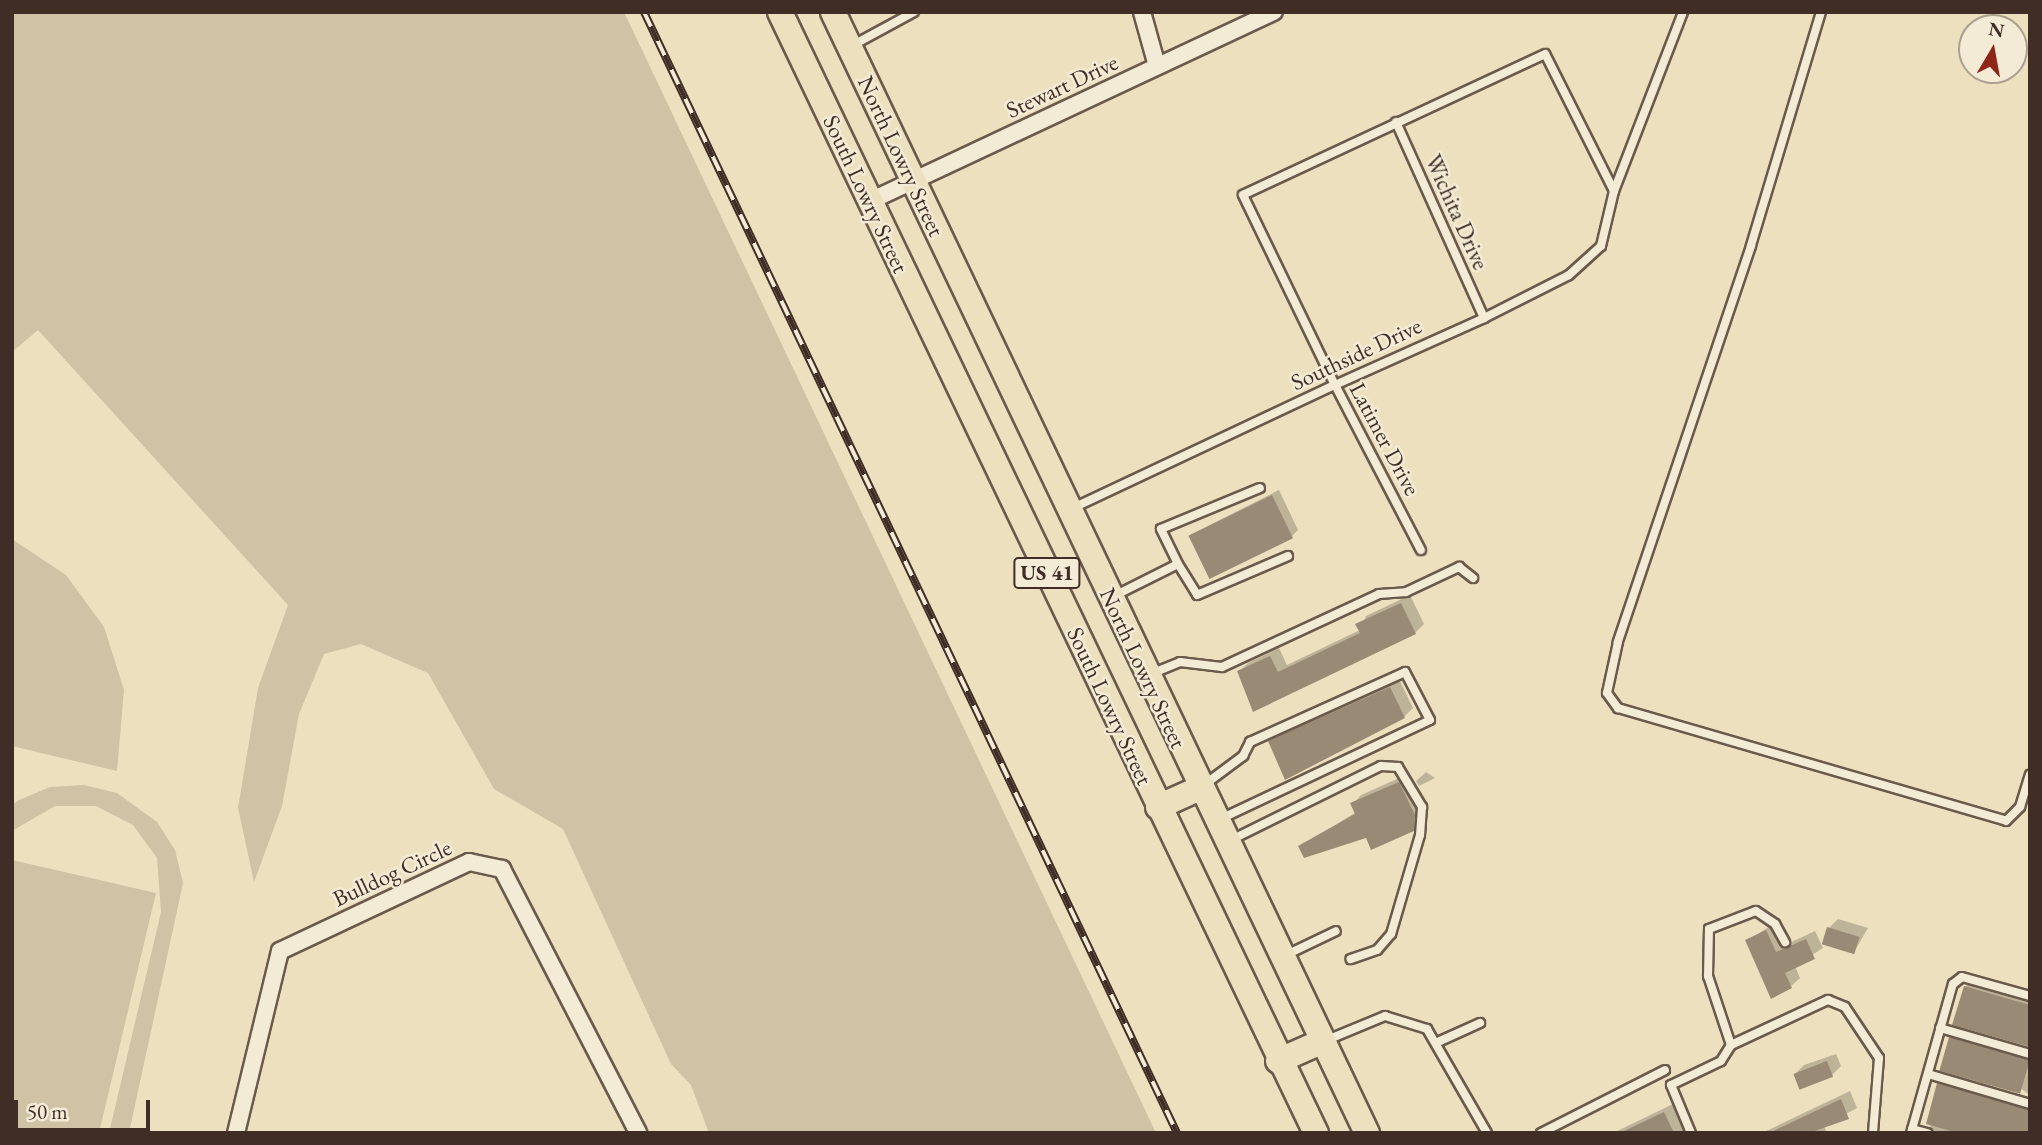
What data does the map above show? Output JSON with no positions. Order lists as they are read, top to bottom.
{
  "streets": {
    "main road": ["North Lowry Street", "South Lowry Street", "US 41"],
    "street": ["Stewart Drive", "Bulldog Circle"],
    "lane": ["Wichita Drive", "Southside Drive", "Latimer Drive"]
  },
  "crossings": [
    ["Stewart Drive", "North Lowry Street"],
    ["Stewart Drive", "South Lowry Street"],
    ["North Lowry Street", "Southside Drive"],
    ["Wichita Drive", "Southside Drive"],
    ["Wichita Drive", "Latimer Drive"],
    ["Southside Drive", "Latimer Drive"]
  ],
  "scale_bar": "50 m",
  "north": "top"
}
